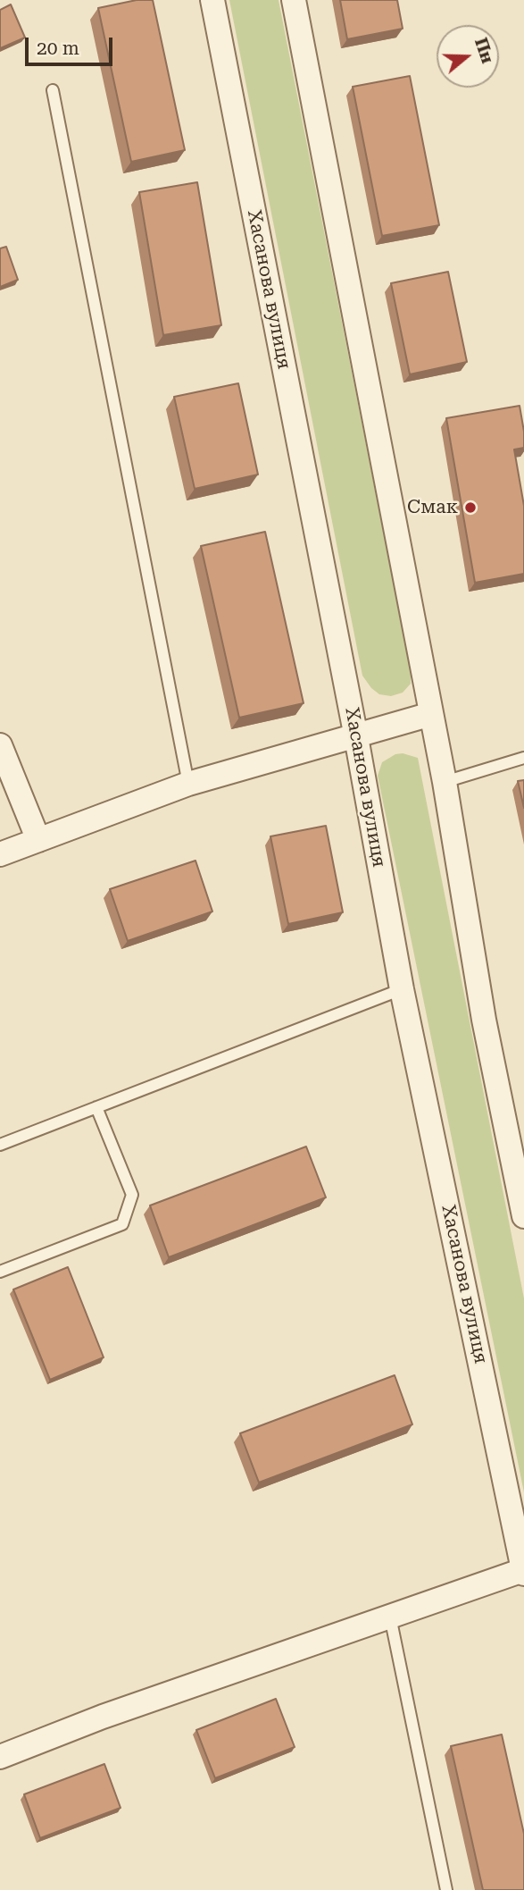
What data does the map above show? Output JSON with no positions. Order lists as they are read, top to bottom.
{
  "streets": {
    "street": ["Хасанова вулиця"]
  },
  "places": ["Смак"],
  "scale_bar": "20 m",
  "north": "right"
}
